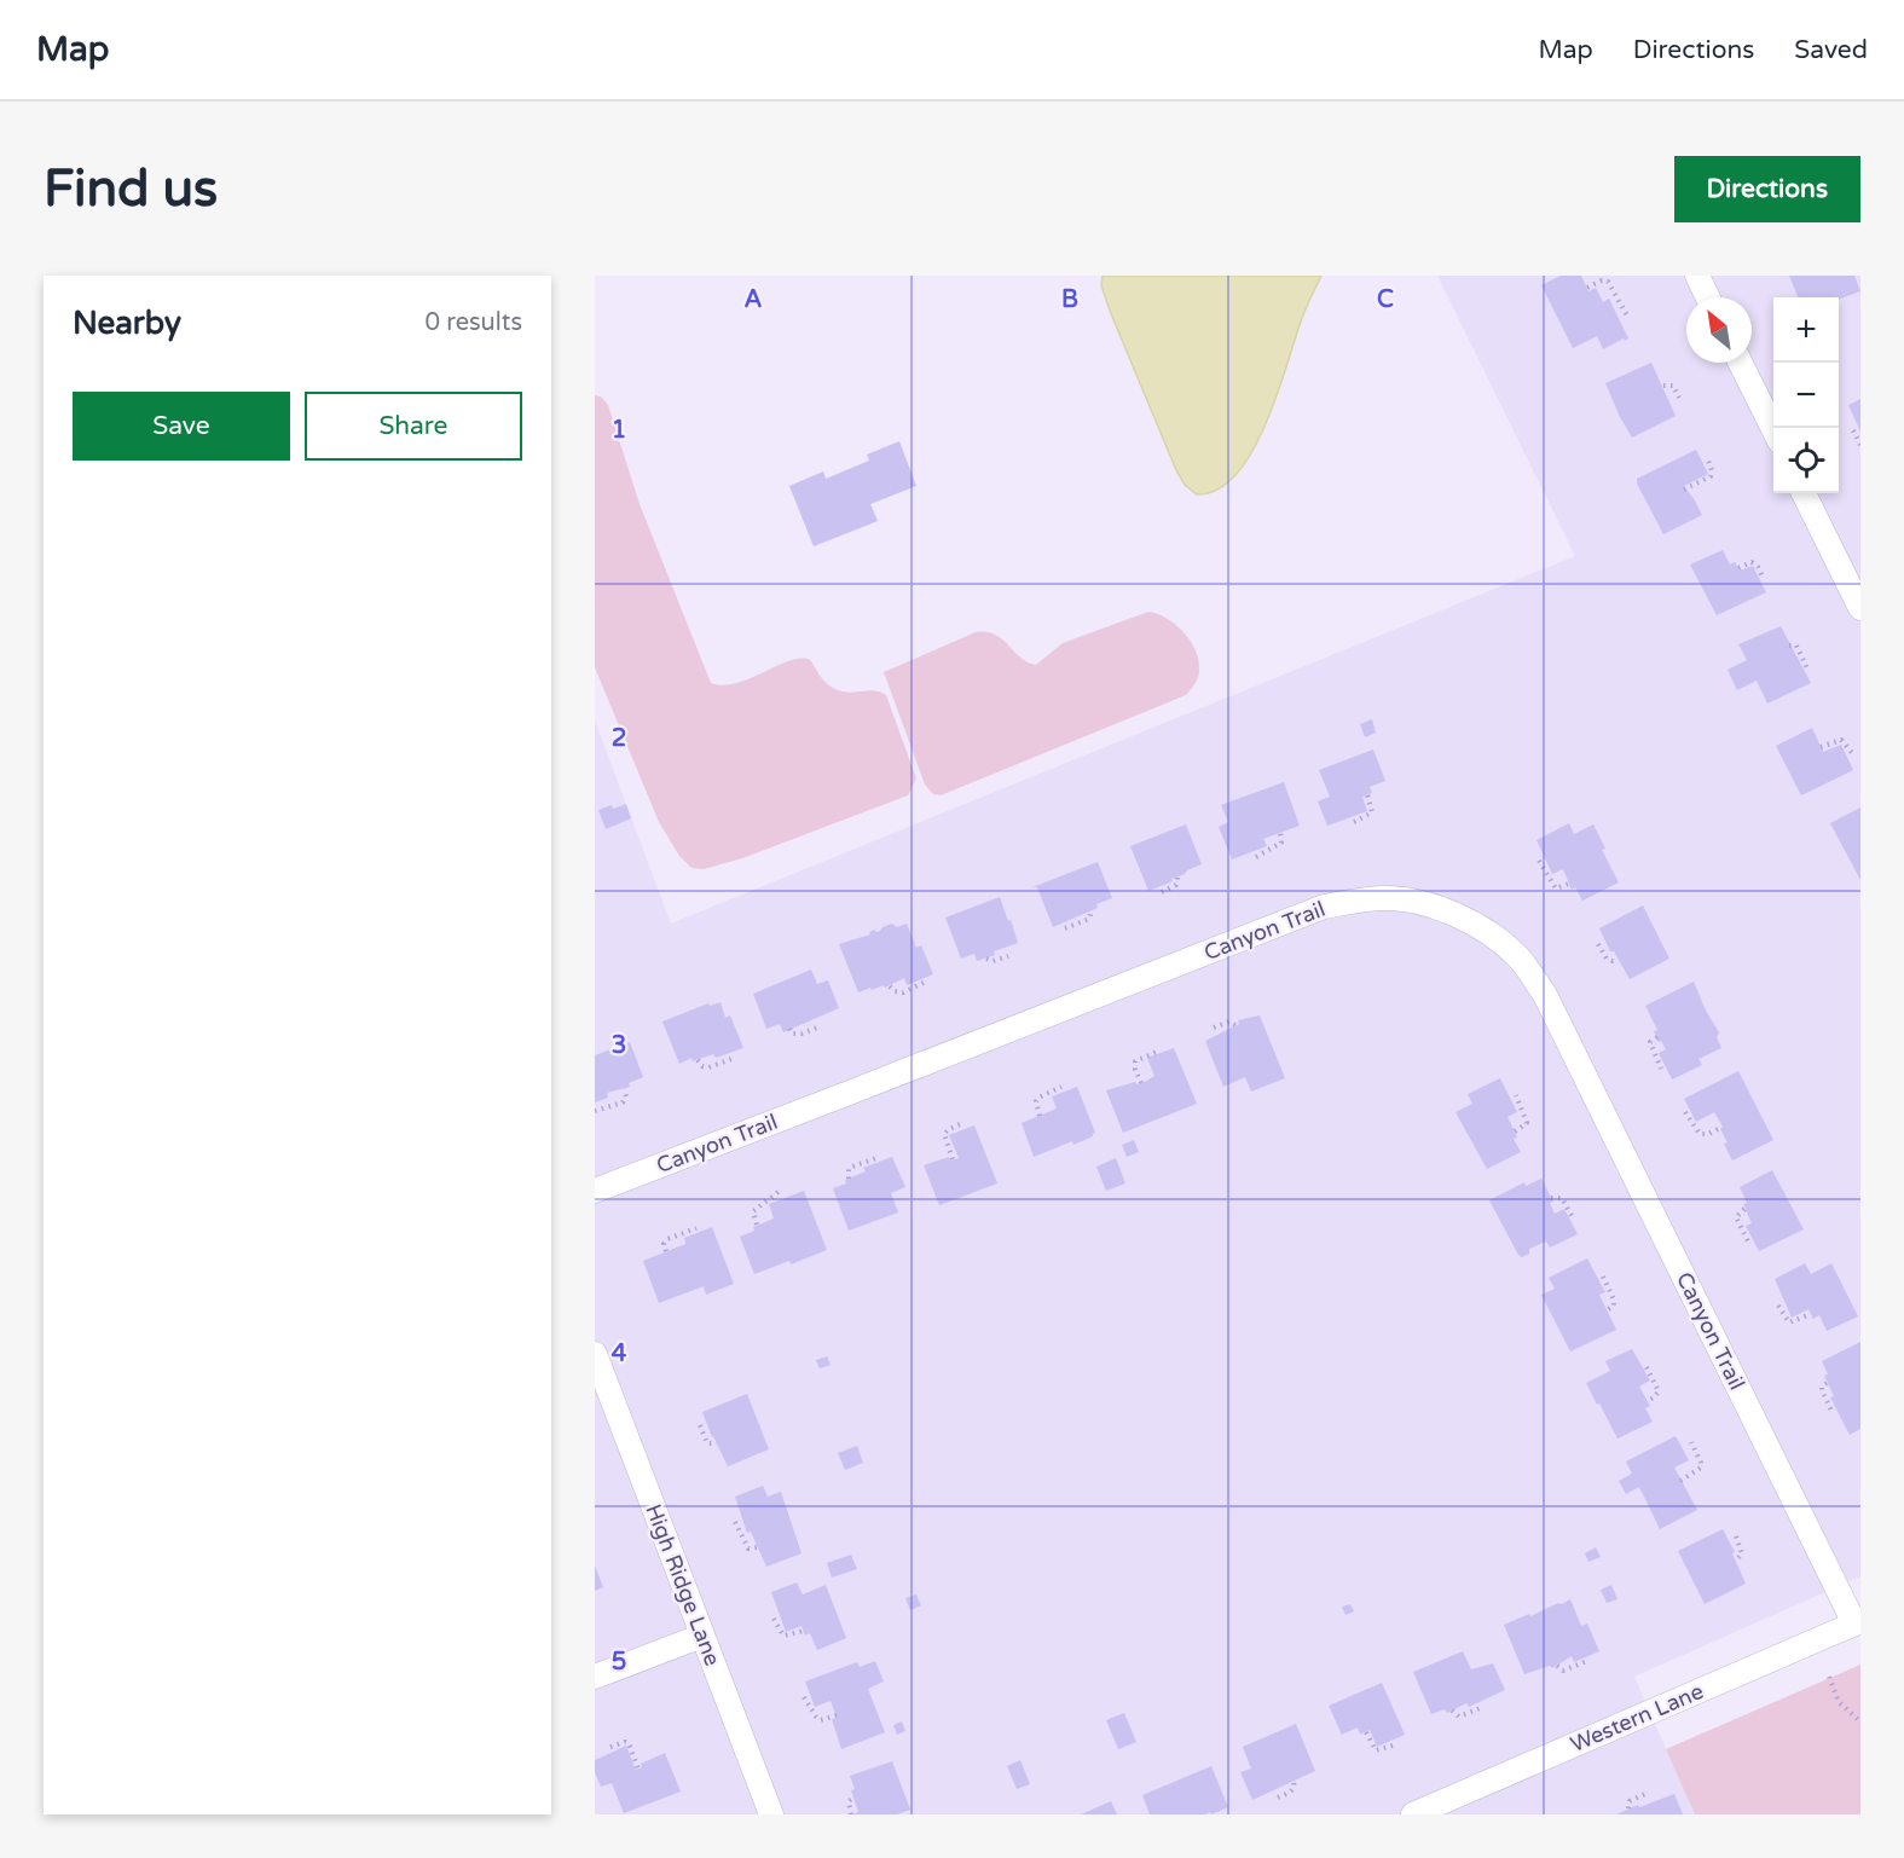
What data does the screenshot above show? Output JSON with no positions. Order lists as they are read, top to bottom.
{
  "streets": {
    "street": ["Canyon Trail", "High Ridge Lane", "Western Lane"]
  },
  "crossings": [
    ["Canyon Trail", "Western Lane"]
  ],
  "north": "top left",
  "page": {
    "header": "Map",
    "nav": ["Map", "Directions", "Saved"],
    "buttons": [
      "Directions",
      ["Save", "Share"]
    ],
    "title": "Find us",
    "heading": ["Nearby", "0 results"],
    "map_buttons": ["+", "−"]
  },
  "grid": {
    "columns": ["A", "B", "C"],
    "rows": [
      "1",
      "2",
      "3",
      "4",
      "5"
    ]
  }
}
